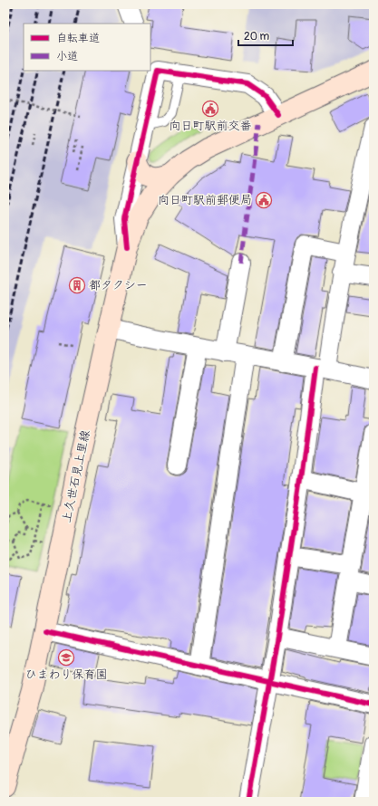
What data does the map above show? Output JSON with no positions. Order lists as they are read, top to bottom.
{
  "streets": {
    "main road": ["上久世石見上里線"]
  },
  "places": {
    "public building": ["向日町駅前交番", "向日町駅前郵便局"],
    "building": ["都タクシー"],
    "school or university": ["ひまわり保育園"]
  },
  "legend": ["自転車道", "小道"],
  "scale_bar": "20 m"
}
